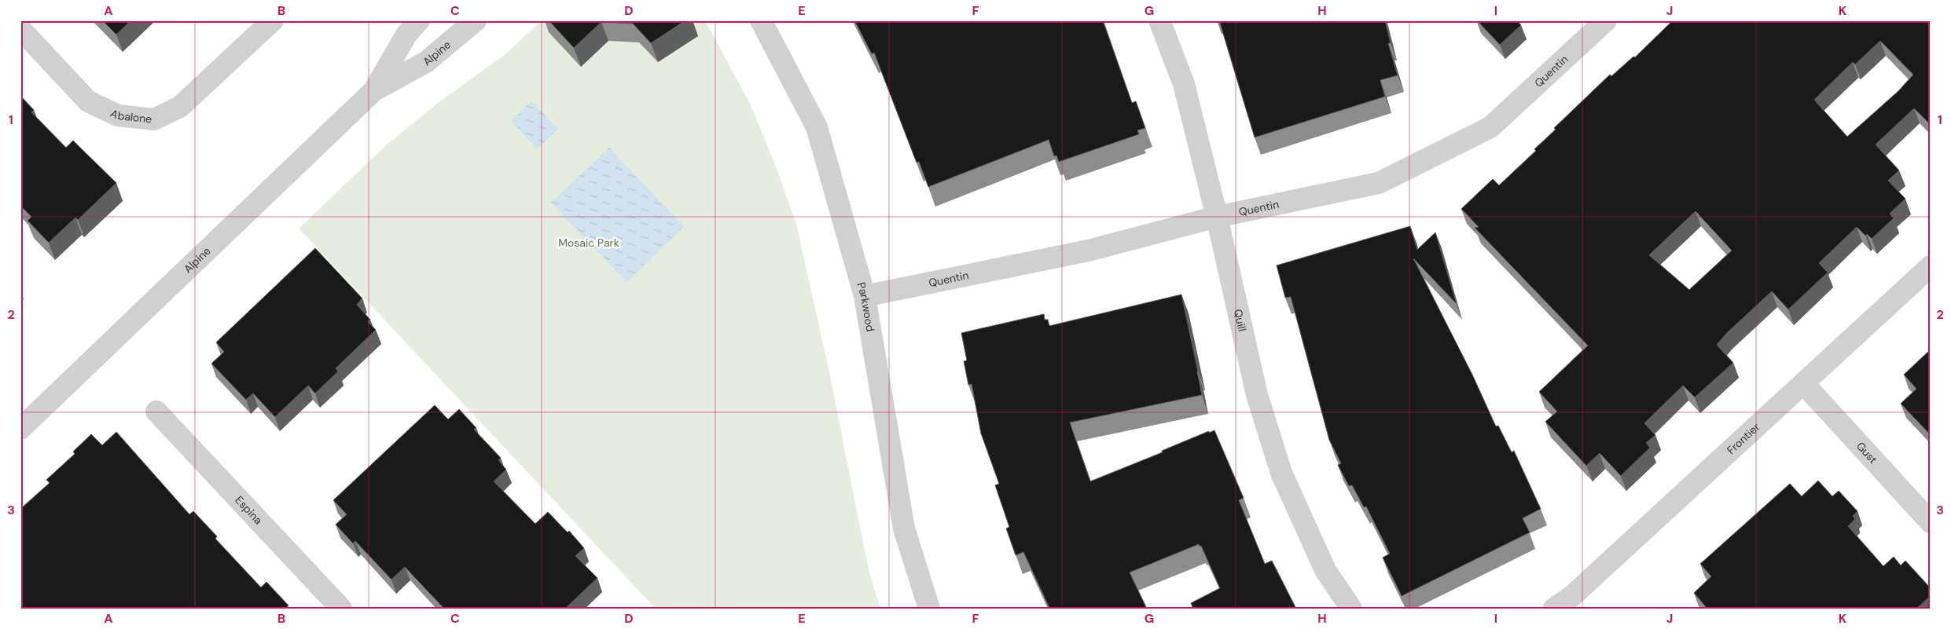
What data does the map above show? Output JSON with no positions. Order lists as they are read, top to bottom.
{
  "streets": {
    "street": [
      "Alpine",
      "Quentin",
      "Abalone",
      "Parkwood",
      "Quill",
      "Frontier",
      "Gust",
      "Espina"
    ]
  },
  "crossings": [
    ["Quentin", "Parkwood"],
    ["Quentin", "Quill"],
    ["Frontier", "Gust"]
  ],
  "parks": ["Mosaic Park"],
  "grid": {
    "columns": [
      "A",
      "B",
      "C",
      "D",
      "E",
      "F",
      "G",
      "H",
      "I",
      "J",
      "K"
    ],
    "rows": ["1", "2", "3"]
  }
}
